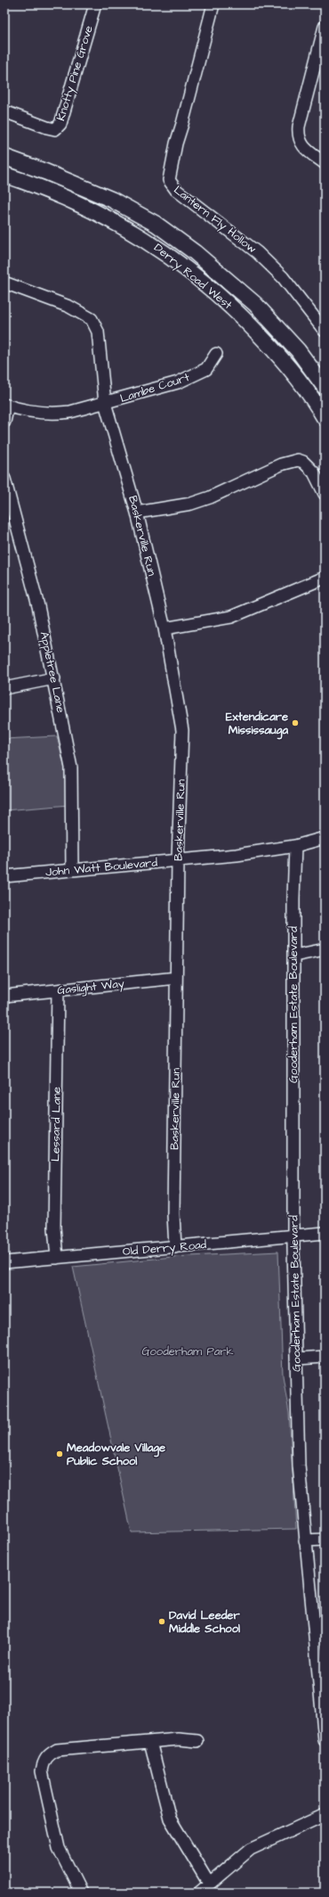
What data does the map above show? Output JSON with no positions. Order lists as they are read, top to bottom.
{
  "streets": {
    "main road": ["Derry Road West"],
    "street": [
      "Knotty Pine Grove",
      "Lantern Fly Hollow",
      "Lambe Court",
      "Baskerville Run",
      "Appletree Lane",
      "John Watt Boulevard",
      "Gaslight Way",
      "Gooderham Estate Boulevard",
      "Lessard Lane",
      "Old Derry Road"
    ]
  },
  "crossings": [
    ["Lambe Court", "Baskerville Run"],
    ["Baskerville Run", "John Watt Boulevard"],
    ["Baskerville Run", "Gaslight Way"],
    ["Baskerville Run", "Old Derry Road"],
    ["Appletree Lane", "John Watt Boulevard"],
    ["John Watt Boulevard", "Gooderham Estate Boulevard"],
    ["Gaslight Way", "Lessard Lane"],
    ["Gooderham Estate Boulevard", "Old Derry Road"],
    ["Lessard Lane", "Old Derry Road"]
  ],
  "parks": ["Gooderham Park"],
  "places": ["Extendicare Mississauga", "Meadowvale Village Public School", "David Leeder Middle School"]
}
